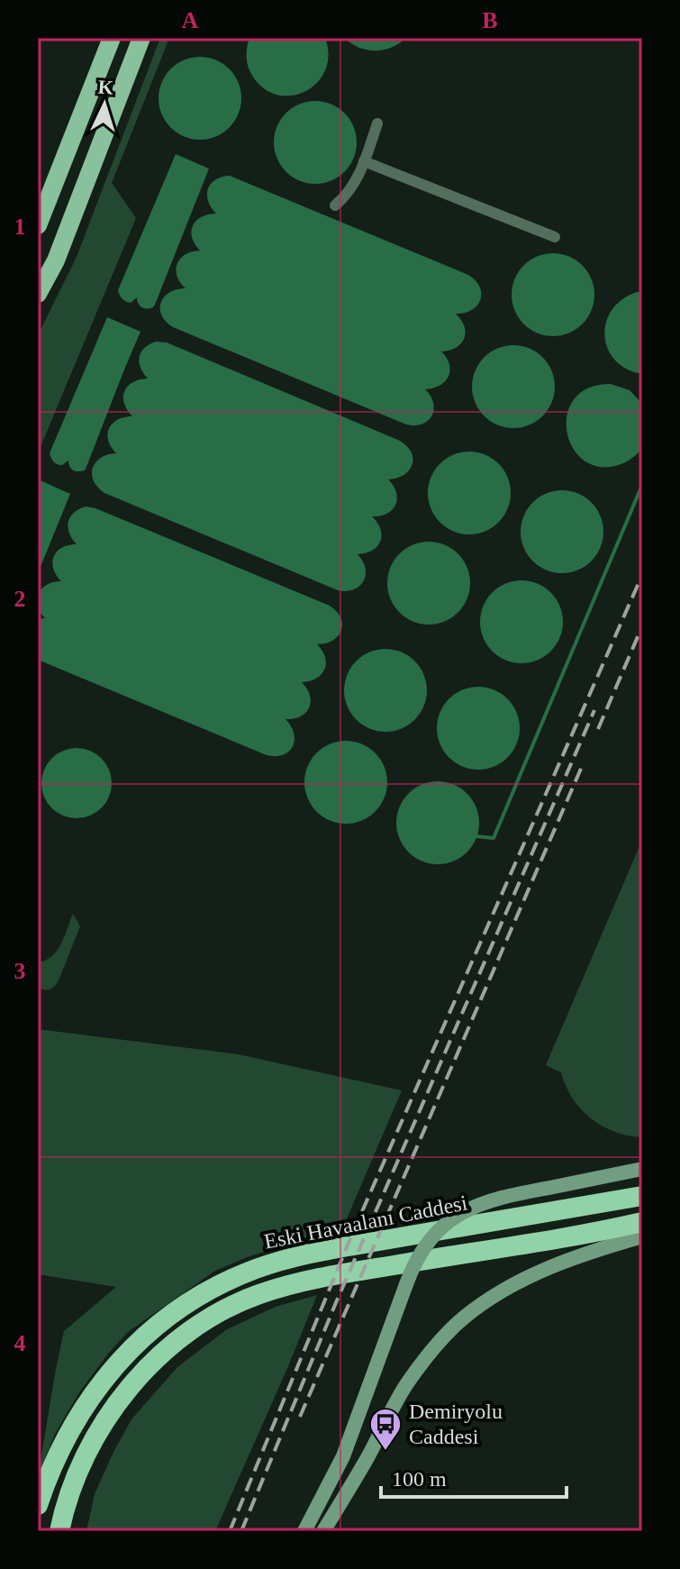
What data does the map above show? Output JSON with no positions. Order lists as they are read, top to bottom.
{
  "streets": {
    "highway": ["Eski Havaalanı Caddesi"]
  },
  "places": {
    "bus stop": ["Demiryolu Caddesi"]
  },
  "scale_bar": "100 m",
  "north": "top",
  "grid": {
    "columns": ["A", "B"],
    "rows": [
      "1",
      "2",
      "3",
      "4"
    ]
  }
}
